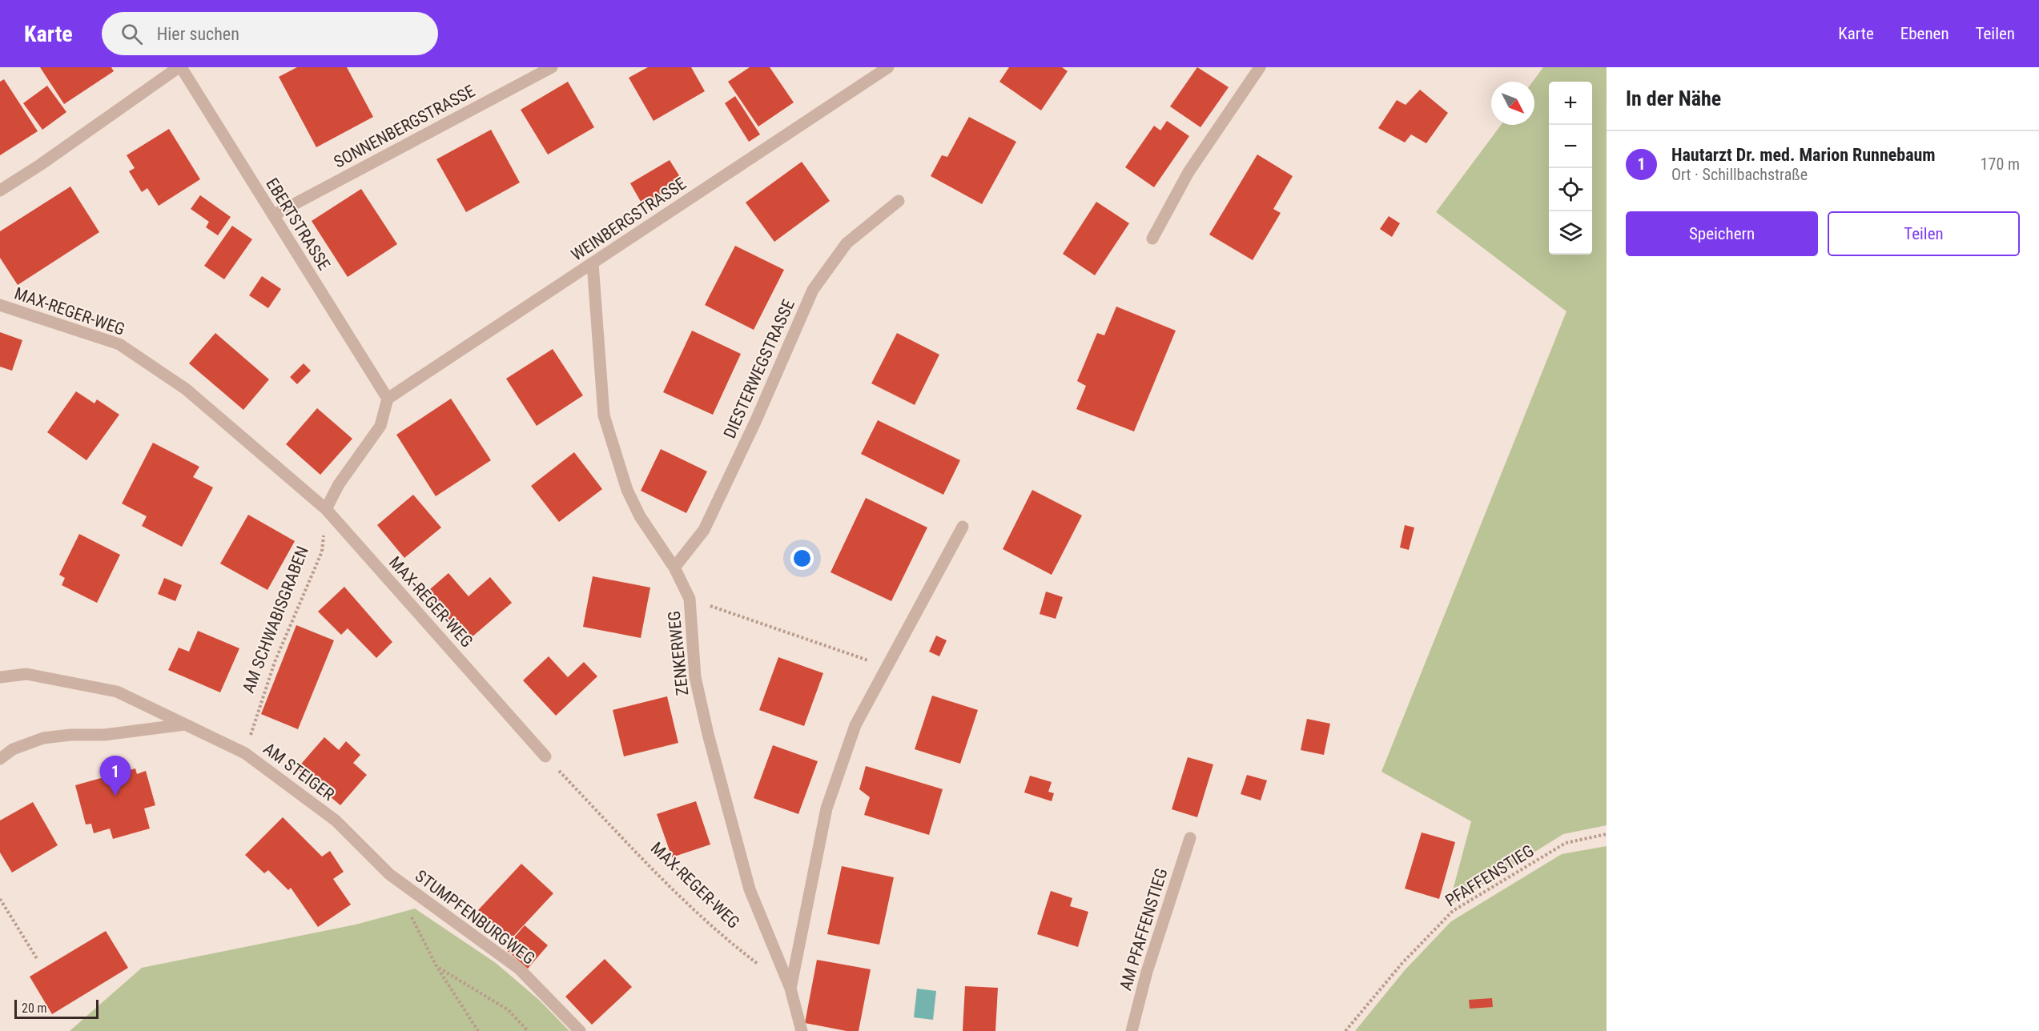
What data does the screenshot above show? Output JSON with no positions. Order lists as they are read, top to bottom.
{
  "streets": {
    "street": [
      "SONNENBERGSTRASSE",
      "WEINBERGSTRASSE",
      "EBERTSTRASSE",
      "MAX-REGER-WEG",
      "DIESTERWEGSTRASSE",
      "ZENKERWEG",
      "AM STEIGER",
      "STUMPFENBURGWEG",
      "AM PFAFFENSTIEG"
    ],
    "path": ["AM SCHWABISGRABEN", "PFAFFENSTIEG"]
  },
  "crossings": [
    ["SONNENBERGSTRASSE", "EBERTSTRASSE"],
    ["WEINBERGSTRASSE", "EBERTSTRASSE"],
    ["WEINBERGSTRASSE", "ZENKERWEG"],
    ["MAX-REGER-WEG", "AM SCHWABISGRABEN"],
    ["DIESTERWEGSTRASSE", "ZENKERWEG"],
    ["AM SCHWABISGRABEN", "AM STEIGER"],
    ["AM STEIGER", "STUMPFENBURGWEG"]
  ],
  "scale_bar": "20 m",
  "north": "bottom right",
  "page": {
    "header": "Karte",
    "search": "Hier suchen",
    "nav": ["Karte", "Ebenen", "Teilen"],
    "heading": "In der Nähe",
    "map_buttons": ["+", "−"],
    "list": [
      {
        "mark": "1",
        "name": "Hautarzt Dr. med. Marion Runnebaum",
        "note": "Ort · Schillbachstraße",
        "value": "170 m"
      }
    ],
    "buttons": ["Speichern", "Teilen"],
    "pins": "1",
    "scale": "20 m"
  }
}
